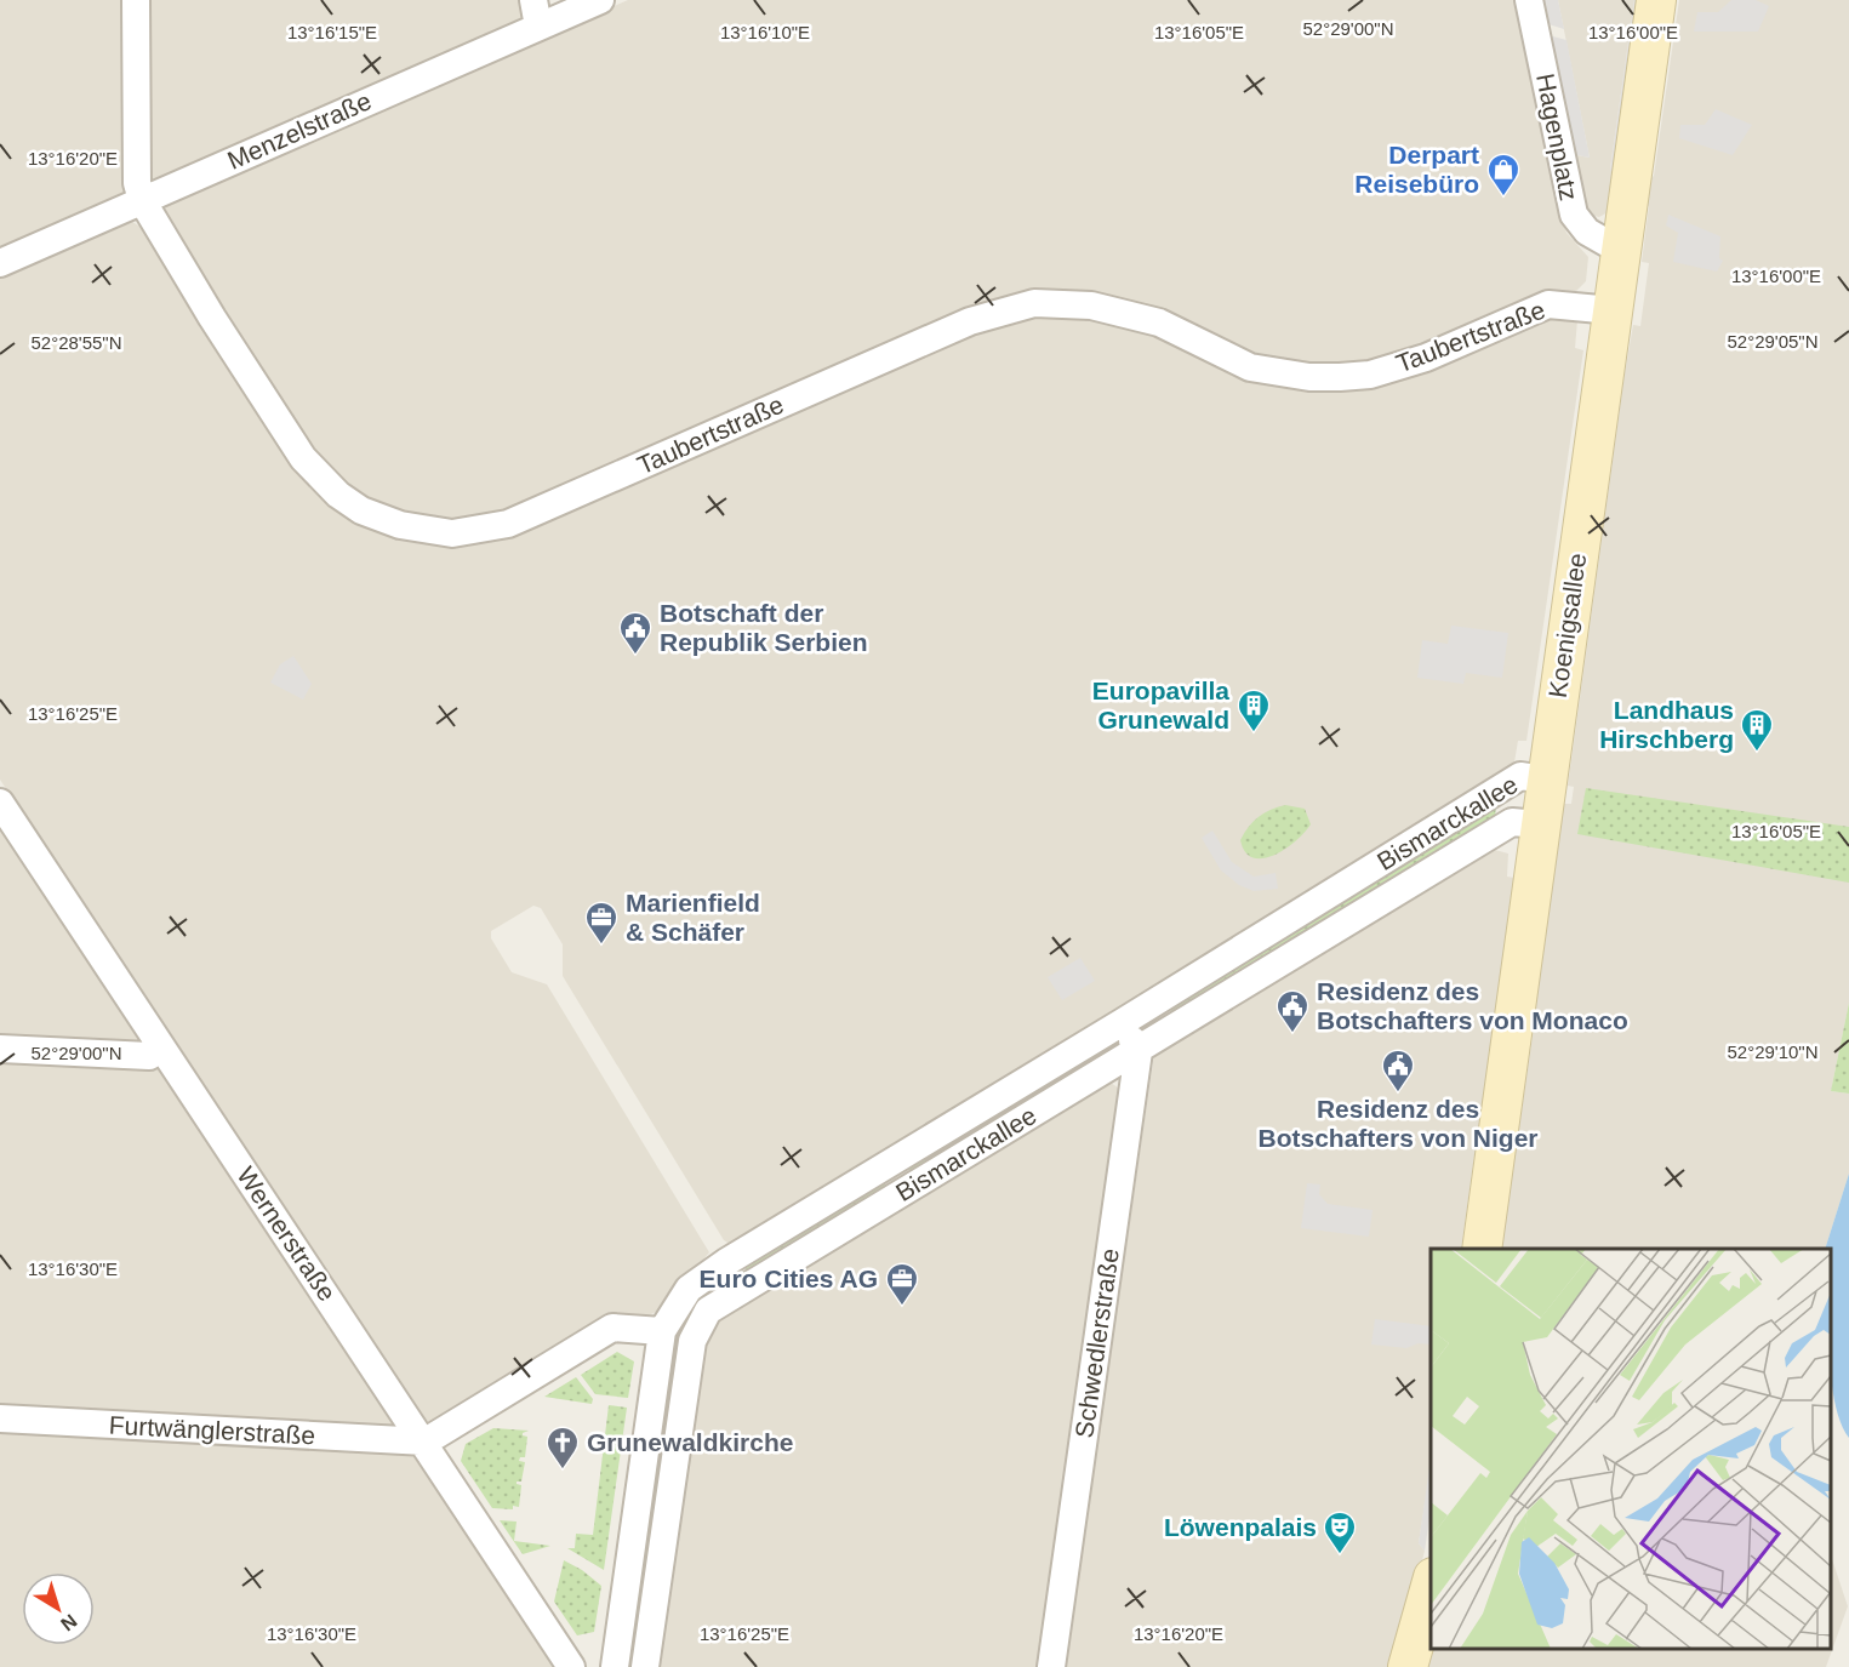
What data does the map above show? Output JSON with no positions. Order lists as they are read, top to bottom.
{
  "streets": {
    "main road": ["Koenigsallee"],
    "street": [
      "Menzelstraße",
      "Hagenplatz",
      "Taubertstraße",
      "Bismarckallee",
      "Wernerstraße",
      "Schwedlerstraße",
      "Furtwänglerstraße"
    ]
  },
  "crossings": [
    ["Menzelstraße", "Taubertstraße"],
    ["Hagenplatz", "Koenigsallee"],
    ["Taubertstraße", "Koenigsallee"],
    ["Koenigsallee", "Bismarckallee"],
    ["Bismarckallee", "Schwedlerstraße"],
    ["Wernerstraße", "Furtwänglerstraße"]
  ],
  "places": {
    "shop": ["Derpart Reisebüro"],
    "public building": ["Botschaft der Republik Serbien", "Residenz des Botschafters von Monaco", "Residenz des Botschafters von Niger"],
    "building": ["Europavilla Grunewald", "Landhaus Hirschberg"],
    "office": ["Marienfield & Schäfer", "Euro Cities AG"],
    "church": ["Grunewaldkirche"],
    "theatre": ["Löwenpalais"]
  },
  "north": "bottom right",
  "coordinates": [
    "52°29'00\"N",
    "13°16'10\"E",
    "13°16'05\"E",
    "13°16'15\"E",
    "13°16'00\"E",
    "13°16'20\"E",
    "52°29'05\"N",
    "52°28'55\"N",
    "13°16'25\"E",
    "52°29'10\"N",
    "13°16'30\"E"
  ]
}
